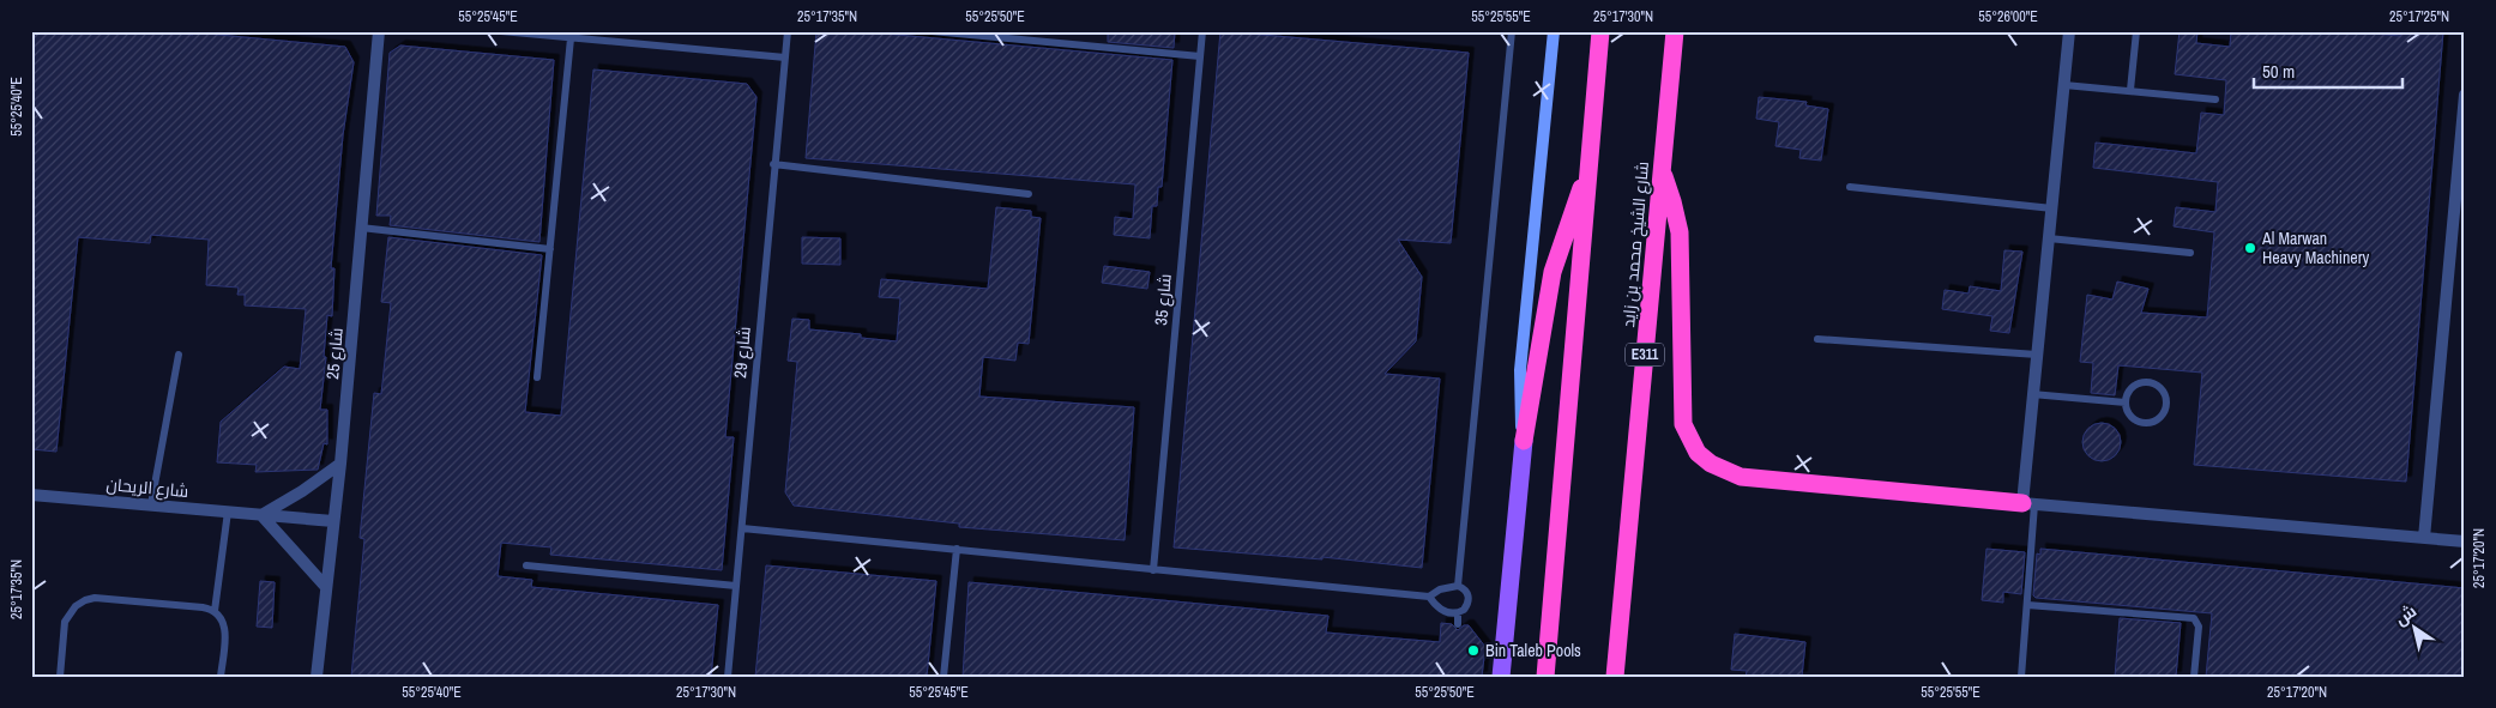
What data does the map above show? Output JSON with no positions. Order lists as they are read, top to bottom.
{
  "streets": {
    "highway": ["شارع الشيخ محمد بن زايد", "E311"],
    "street": ["شارع 25", "شارع الريحان"],
    "lane": ["شارع 35", "شارع 29"]
  },
  "crossings": [
    ["شارع 25", "شارع الريحان"]
  ],
  "places": ["Al Marwan Heavy Machinery", "Bin Taleb Pools"],
  "scale_bar": "50 m",
  "north": "top left",
  "coordinates": [
    "55°25'45\"E",
    "25°17'35\"N",
    "55°25'50\"E",
    "55°25'55\"E",
    "25°17'30\"N",
    "55°26'00\"E",
    "25°17'25\"N",
    "55°25'40\"E",
    "25°17'20\"N"
  ]
}
